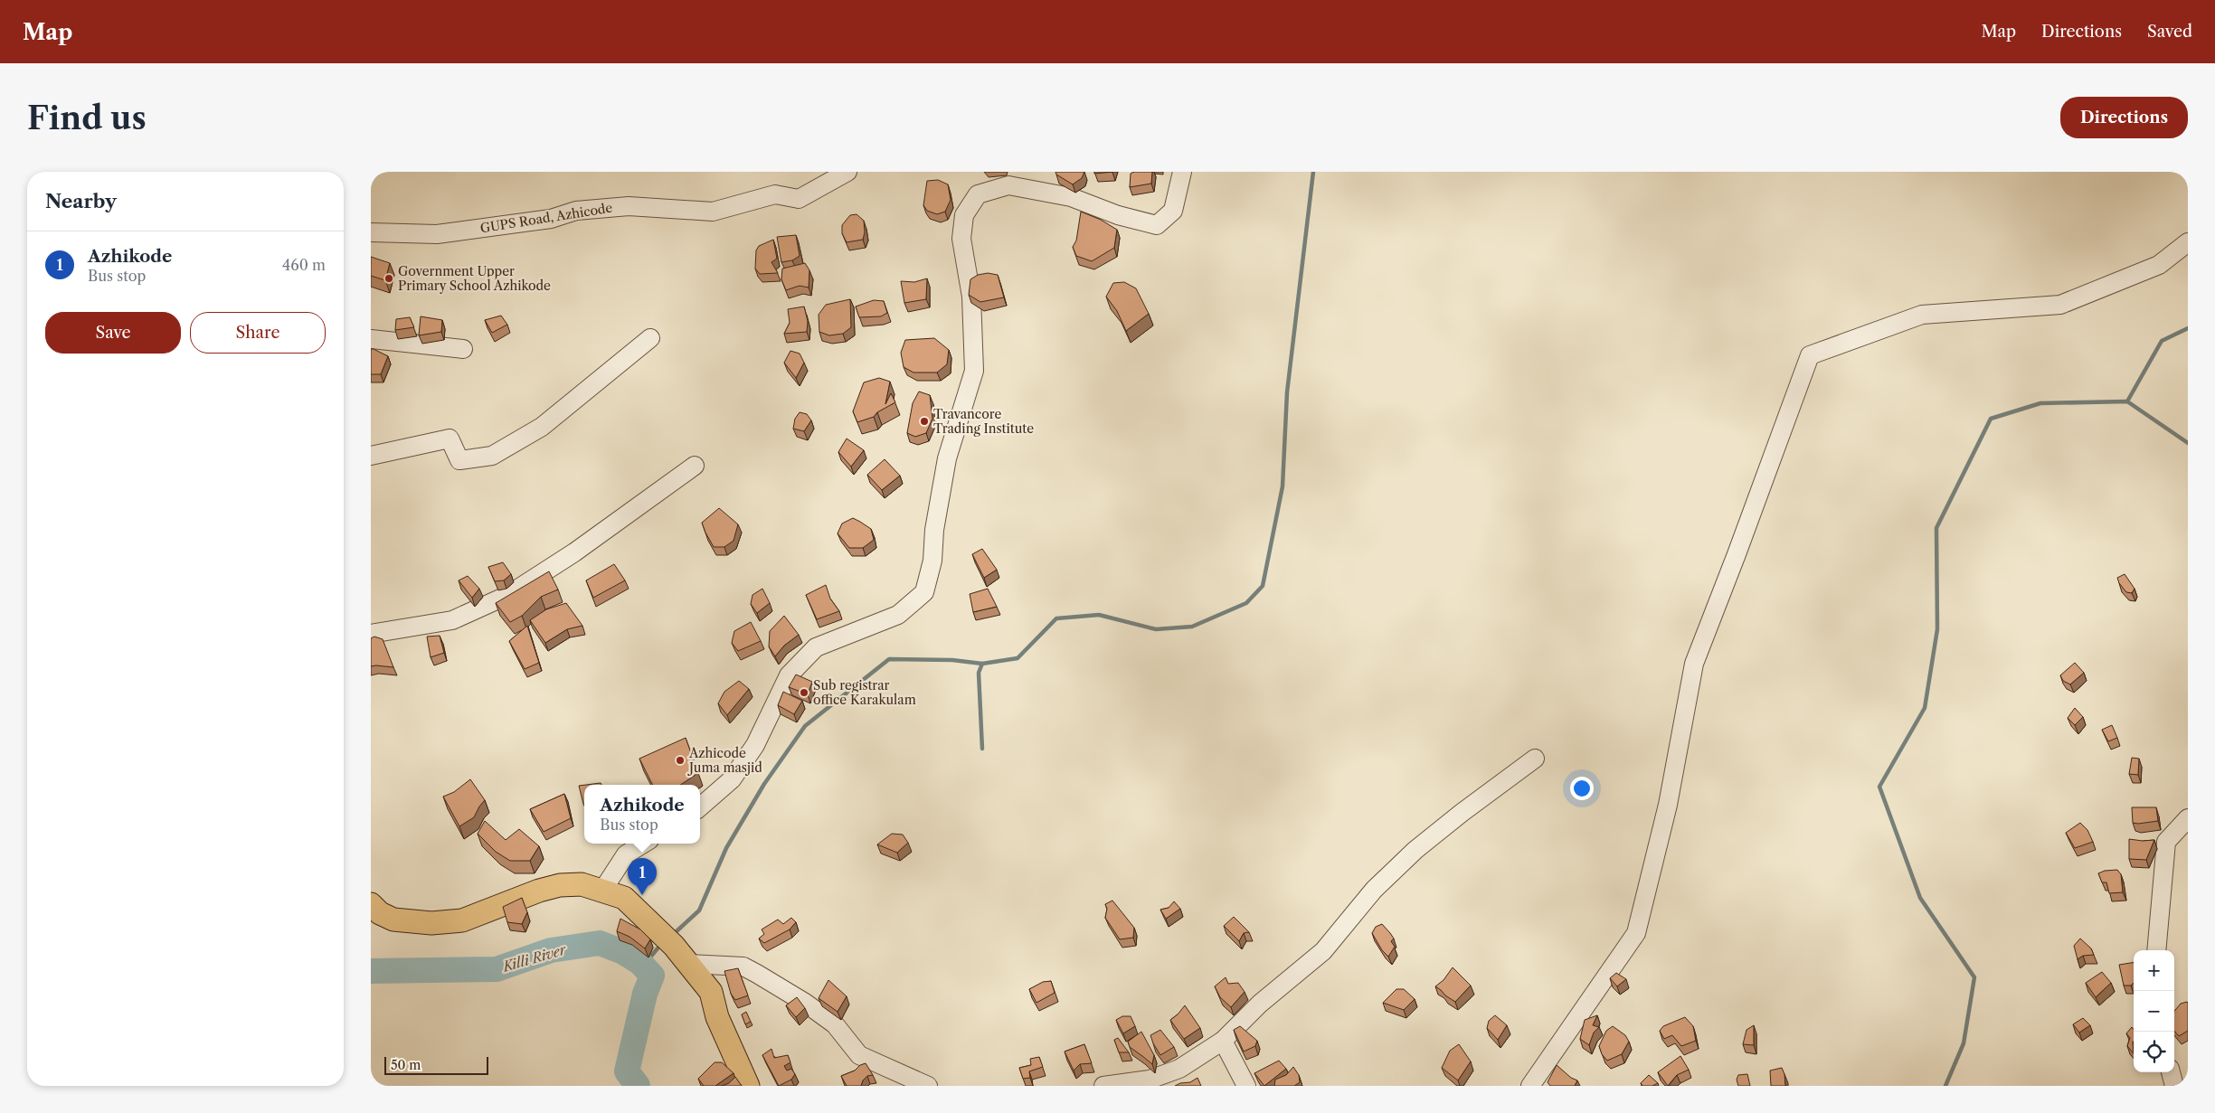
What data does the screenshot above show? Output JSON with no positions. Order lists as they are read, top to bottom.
{
  "streets": {
    "street": ["GUPS Road, Azhicode"]
  },
  "water": ["Killi River"],
  "places": [
    "Government Upper Primary School Azhikode",
    "Travancore Trading Institute",
    "Sub registrar office Karakulam",
    "Azhicode Juma masjid"
  ],
  "scale_bar": "50 m",
  "page": {
    "header": "Map",
    "nav": ["Map", "Directions", "Saved"],
    "buttons": [
      "Directions",
      ["Save", "Share"]
    ],
    "title": "Find us",
    "heading": "Nearby",
    "list": [
      {
        "mark": "1",
        "name": "Azhikode",
        "note": "Bus stop",
        "value": "460 m"
      }
    ],
    "popup": ["Azhikode", "Bus stop"],
    "pins": "1",
    "map_buttons": ["+", "−"],
    "scale": "50 m"
  }
}
